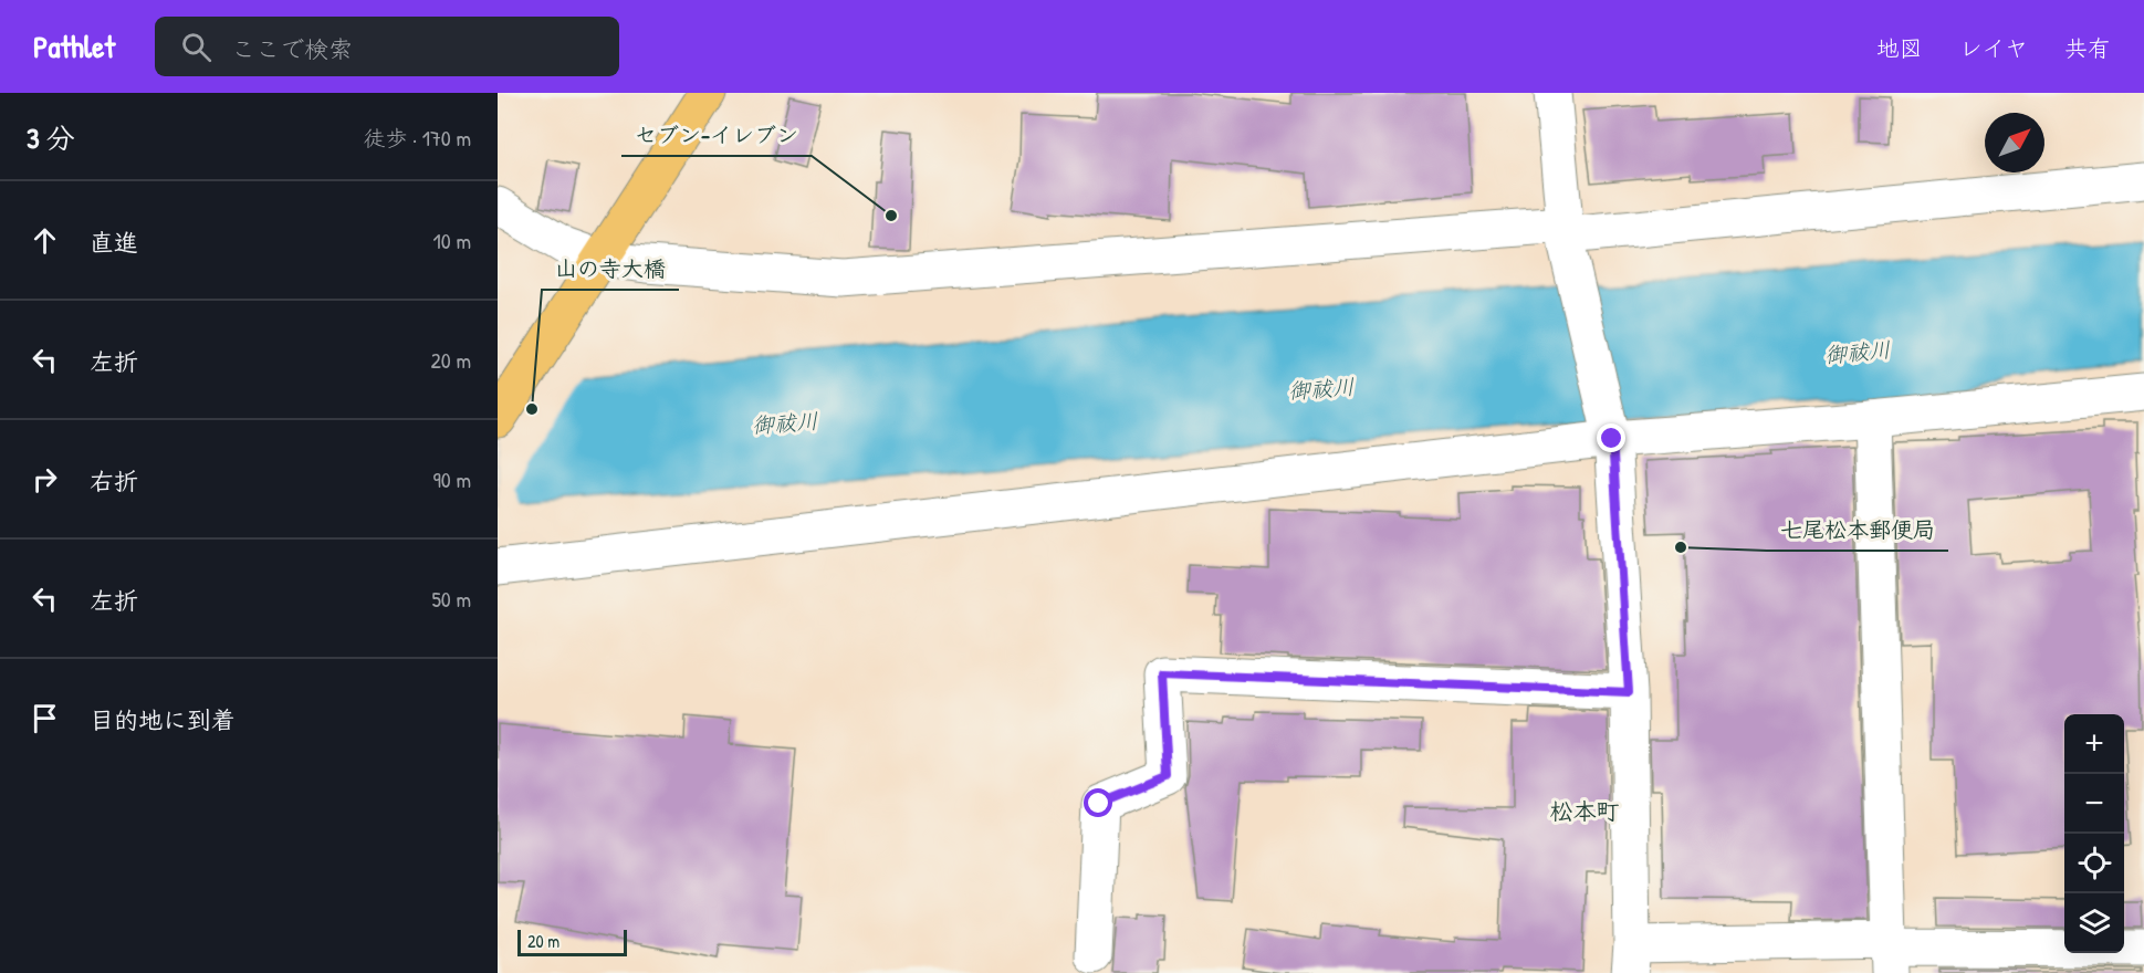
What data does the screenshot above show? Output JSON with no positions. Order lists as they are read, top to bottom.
{
  "districts": ["松本町"],
  "water": ["御祓川"],
  "places": ["セブン-イレブン", "山の寺大橋", "七尾松本郵便局"],
  "scale_bar": "20 m",
  "north": "top right",
  "page": {
    "header": "Pathlet",
    "search": "ここで検索",
    "nav": ["地図", "レイヤ", "共有"],
    "heading": ["3 分", "徒歩 · 170 m"],
    "list": [
      ["直進", "10 m"],
      ["左折", "20 m"],
      ["右折", "90 m"],
      ["左折", "50 m"],
      "目的地に到着"
    ],
    "map_buttons": ["+", "−"],
    "scale": "20 m"
  }
}
